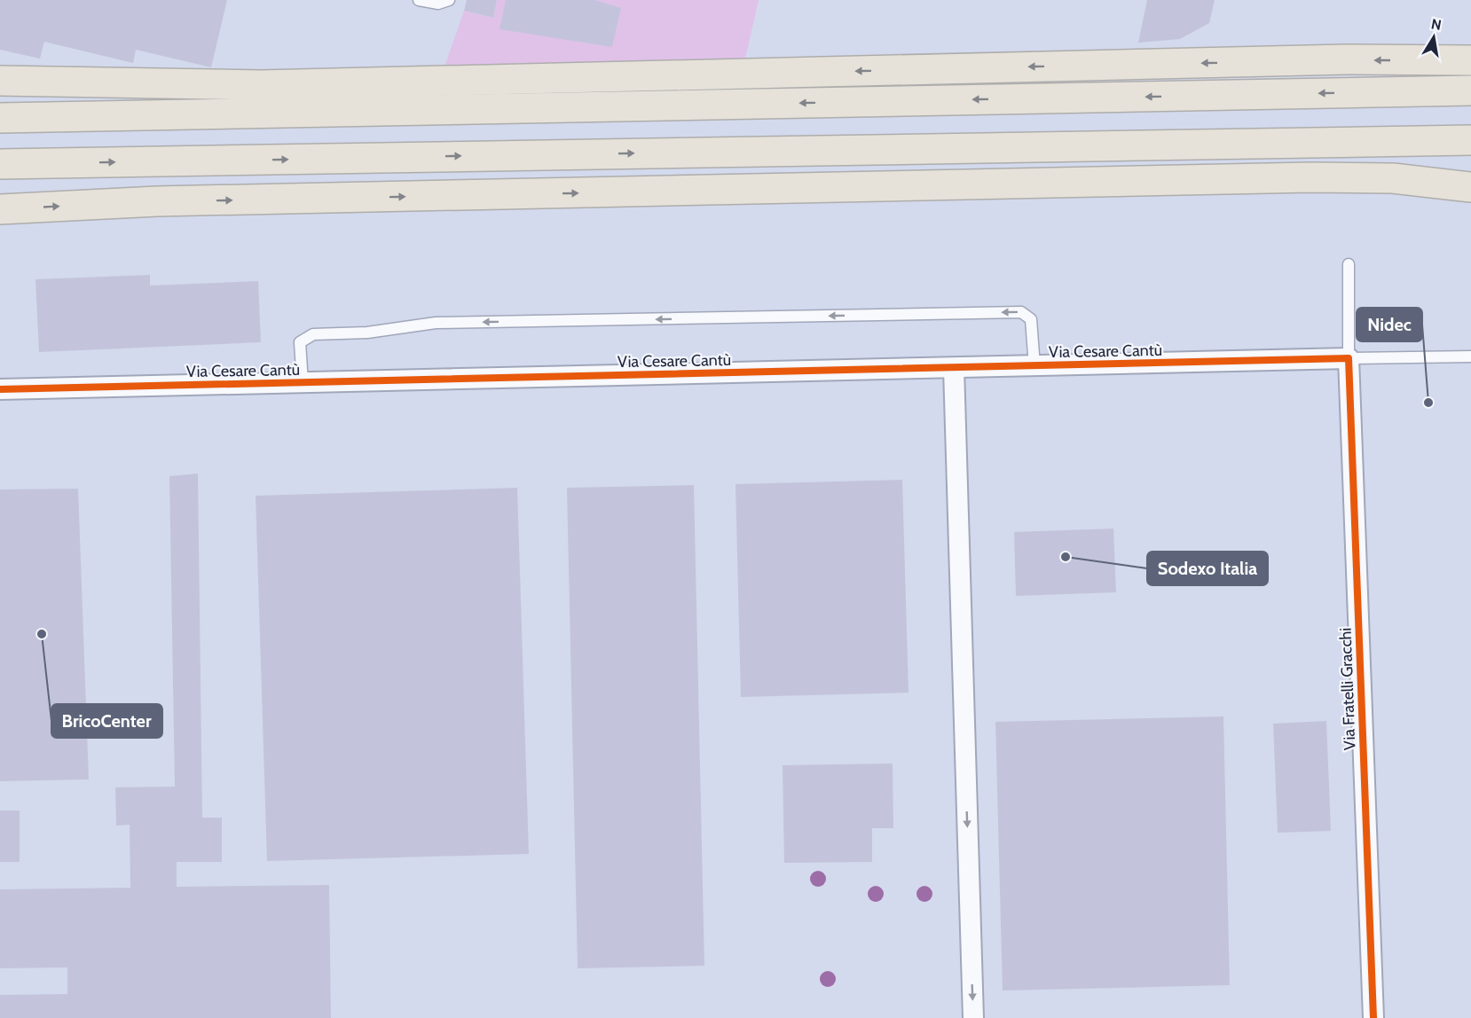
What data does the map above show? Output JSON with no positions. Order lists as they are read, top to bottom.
{
  "streets": {
    "street": ["Via Cesare Cantù", "Via Fratelli Gracchi"]
  },
  "crossings": [
    ["Via Cesare Cantù", "Via Fratelli Gracchi"]
  ],
  "places": ["Nidec", "Sodexo Italia", "BricoCenter"],
  "north": "top"
}
